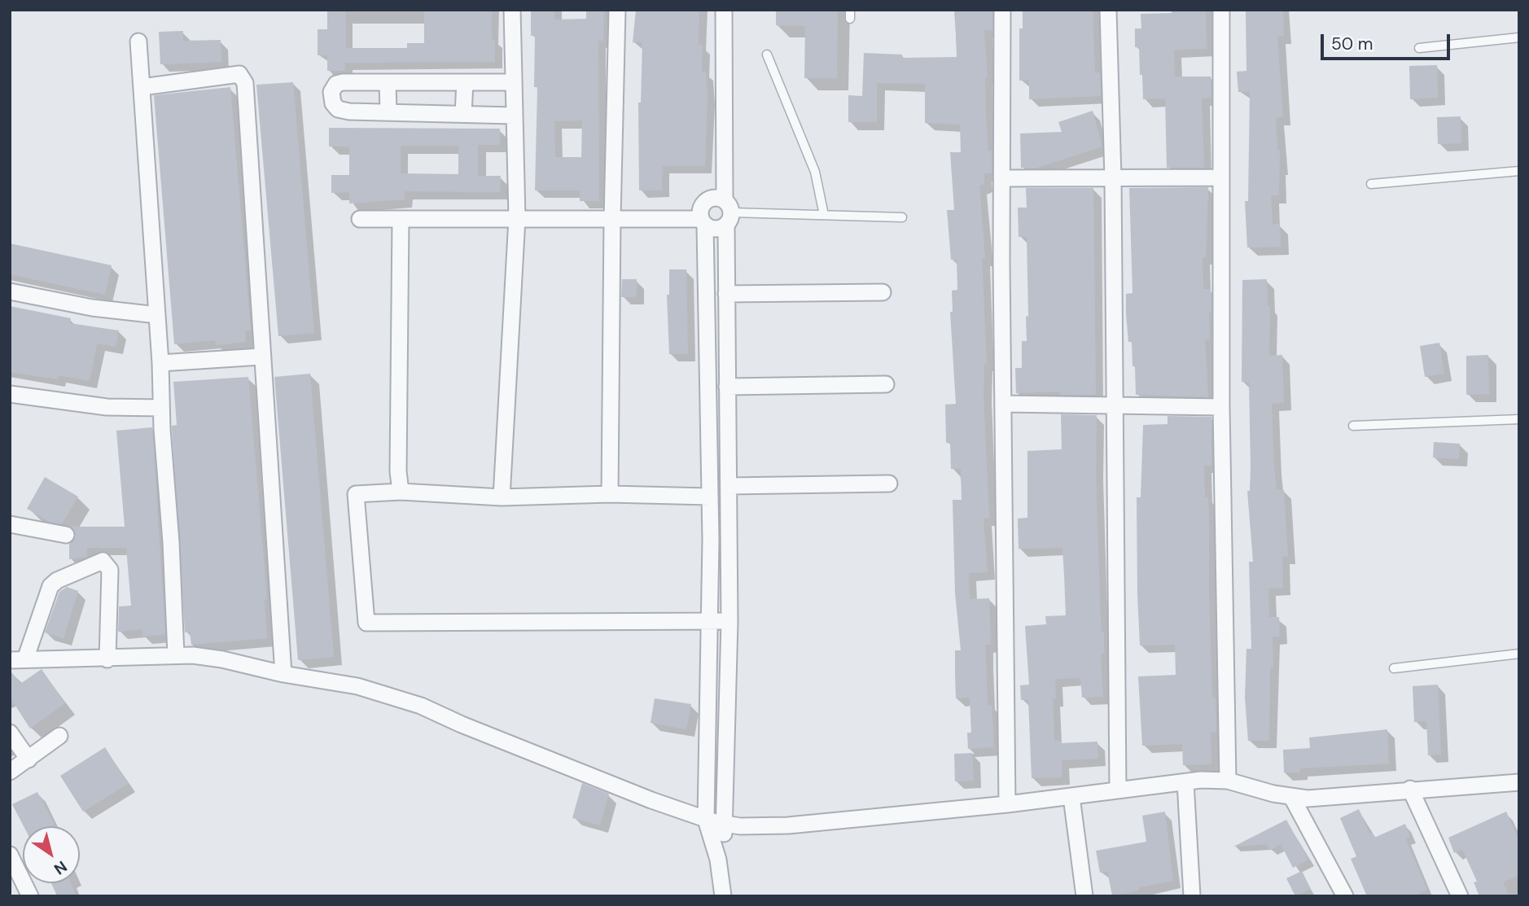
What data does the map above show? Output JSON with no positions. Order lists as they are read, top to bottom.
{
  "scale_bar": "50 m",
  "north": "bottom right"
}
